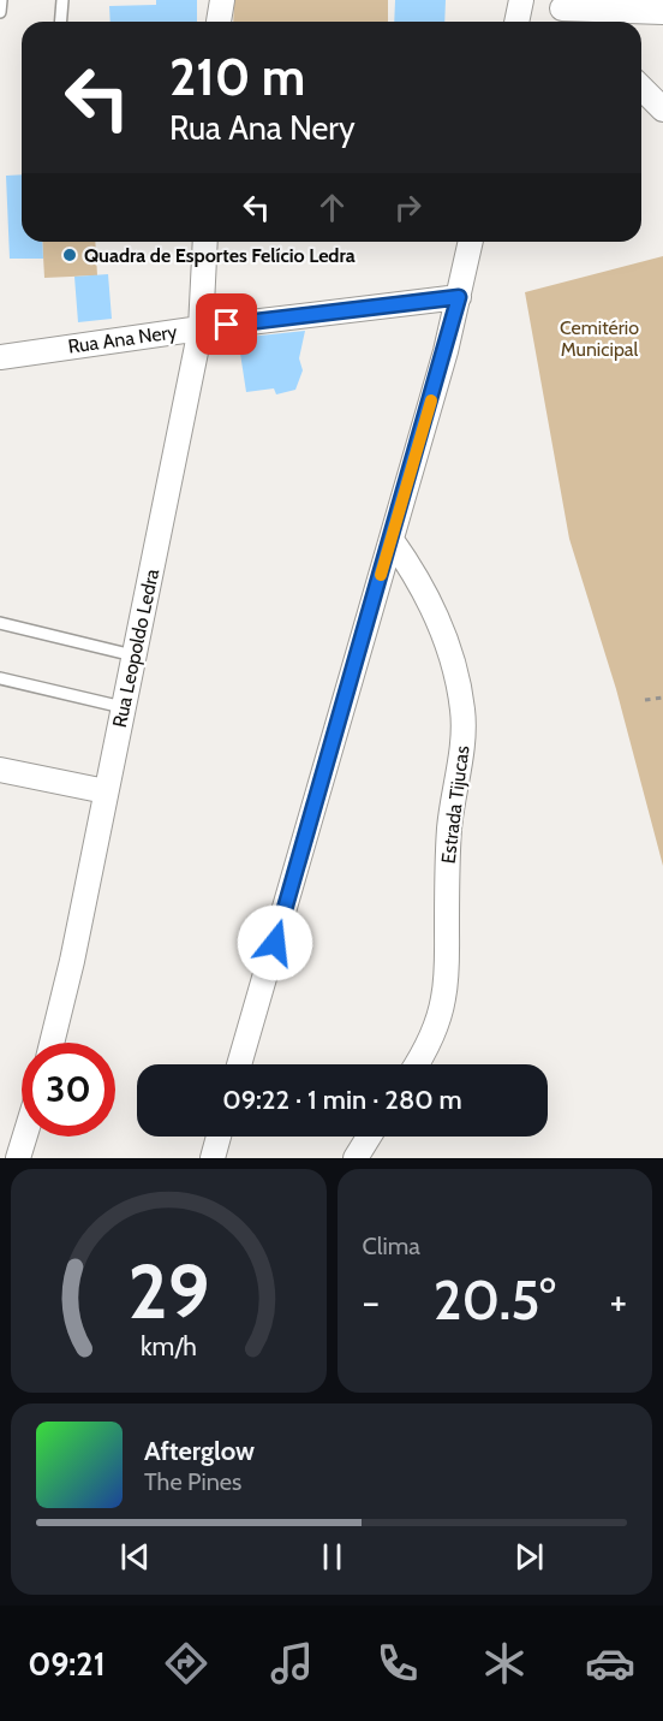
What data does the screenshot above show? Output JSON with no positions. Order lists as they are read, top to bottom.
{
  "streets": {
    "street": ["Rua Ana Nery", "Rua Leopoldo Ledra", "Estrada Tijucas"]
  },
  "crossings": [
    ["Rua Ana Nery", "Rua Leopoldo Ledra"]
  ],
  "parks": ["Cemitério Municipal"],
  "places": ["Quadra de Esportes Felício Ledra"],
  "page": {
    "turn": ["210 m", "Rua Ana Nery"],
    "limit": "30",
    "trip": "09:22 · 1 min · 280 m",
    "tile": "Clima",
    "heat": ["−", "20.5°", "+"],
    "song": ["Afterglow", "The Pines"],
    "tabs": "09:21",
    "gauge": ["29", "km/h"]
  }
}
